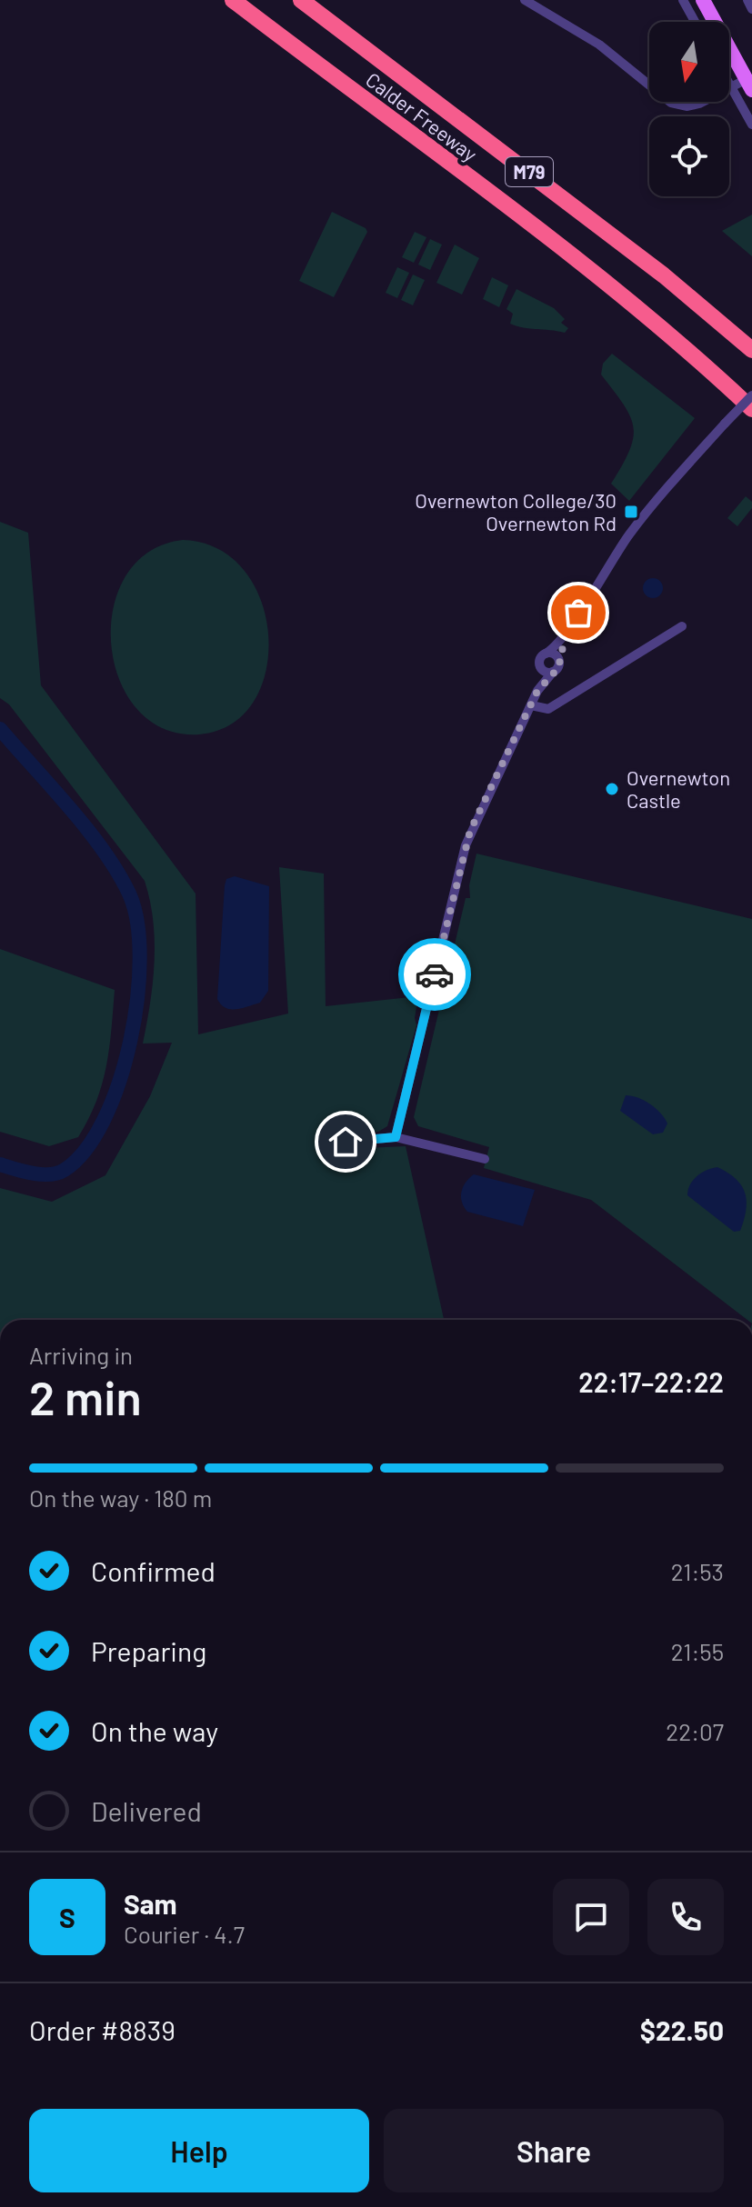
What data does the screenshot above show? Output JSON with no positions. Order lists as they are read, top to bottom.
{
  "streets": {
    "highway": ["Calder Freeway", "M79"]
  },
  "places": {
    "transit": ["Overnewton College/30 Overnewton Rd"],
    "other": ["Overnewton Castle"]
  },
  "north": "bottom",
  "page": {
    "heading": ["2 min", "Arriving in", "22:17–22:22"],
    "panel": [
      "Sam",
      "Courier · 4.7",
      "Order #8839",
      "$22.50"
    ],
    "bar": "On the way · 180 m",
    "list": [
      ["Confirmed", "21:53"],
      ["Preparing", "21:55"],
      ["On the way", "22:07"],
      "Delivered"
    ],
    "round": "S",
    "buttons": ["Help", "Share"]
  }
}
